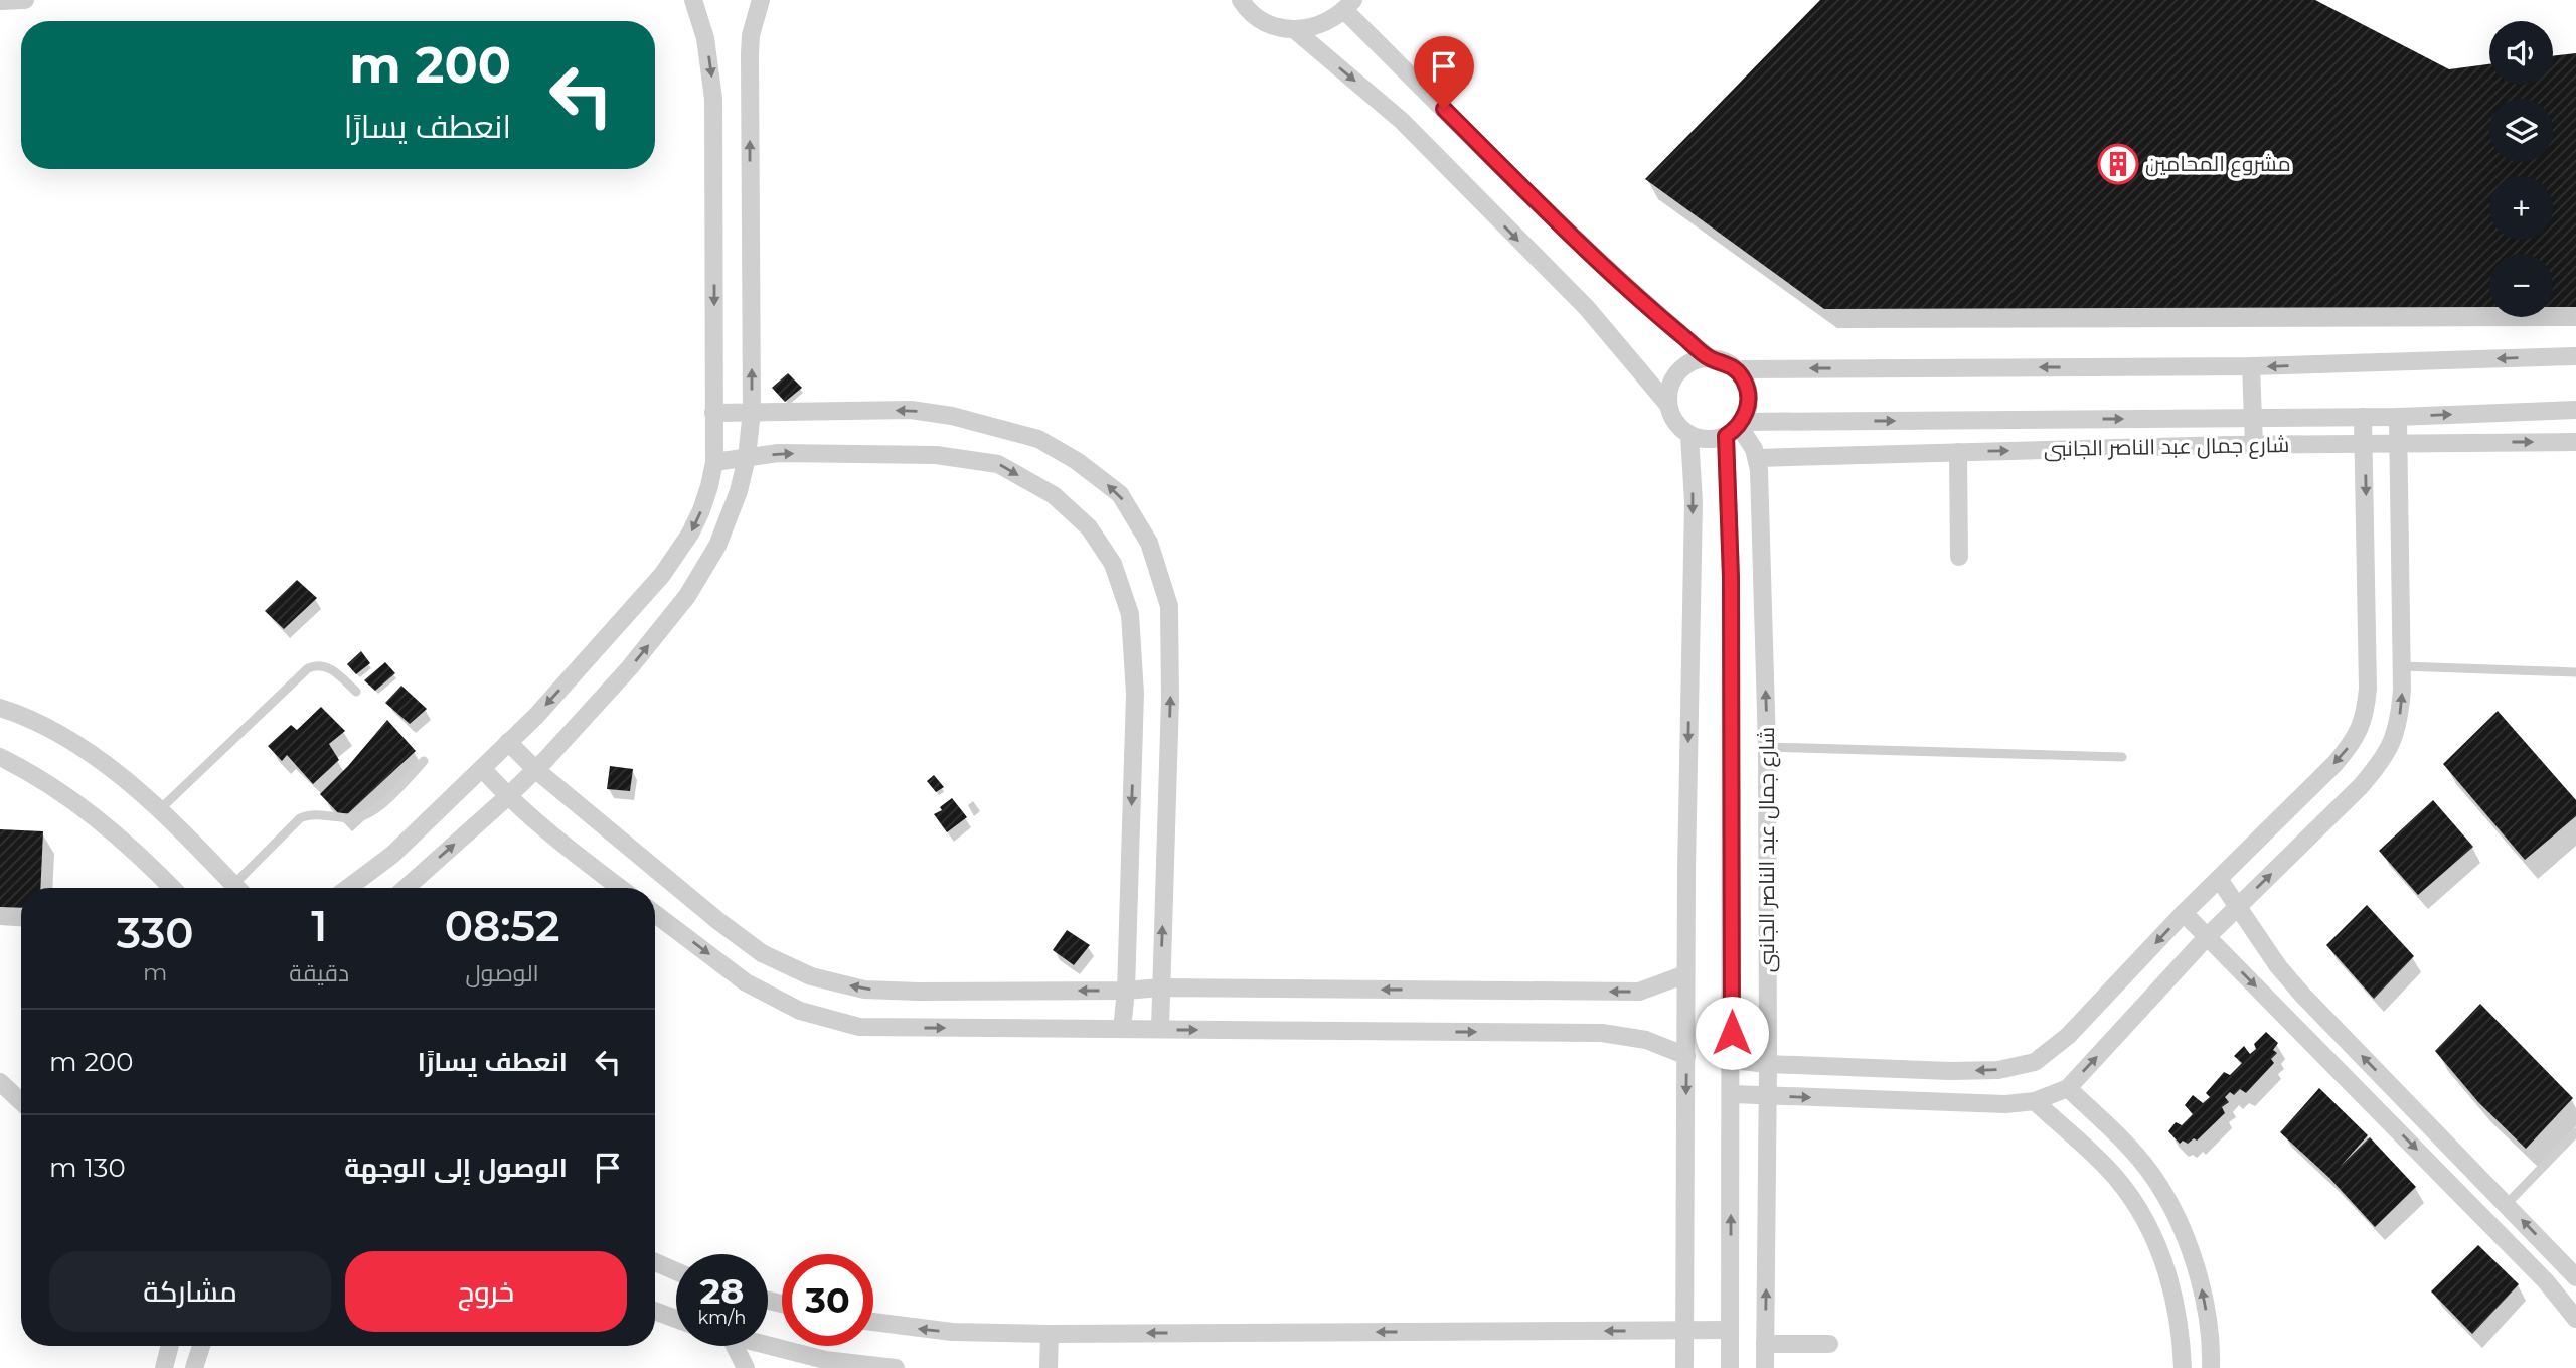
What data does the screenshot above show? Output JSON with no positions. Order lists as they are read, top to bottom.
{
  "streets": {
    "street": ["شارع جمال عبد الناصر الجانبى"]
  },
  "places": {
    "building": ["مشروع المحامين"]
  },
  "page": {
    "map_buttons": ["+", "−"],
    "turn": ["200 m", "انعطف يسارًا"],
    "eta": [
      "08:52",
      "الوصول",
      "1",
      "دقيقة",
      "330",
      "m"
    ],
    "list": [
      {
        "name": "انعطف يسارًا",
        "value": "200 m"
      },
      {
        "name": "الوصول إلى الوجهة",
        "value": "130 m"
      }
    ],
    "buttons": ["خروج", "مشاركة"],
    "speed": "28 km/h",
    "limit": "30"
  }
}
